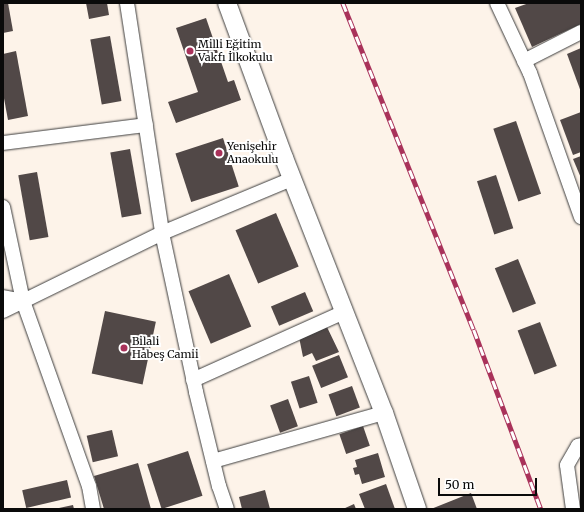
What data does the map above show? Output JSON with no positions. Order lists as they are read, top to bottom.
{
  "places": ["Milli Eğitim Vakfı İlkokulu", "Yenişehir Anaokulu", "Bilali Habeş Camii"],
  "scale_bar": "50 m"
}
